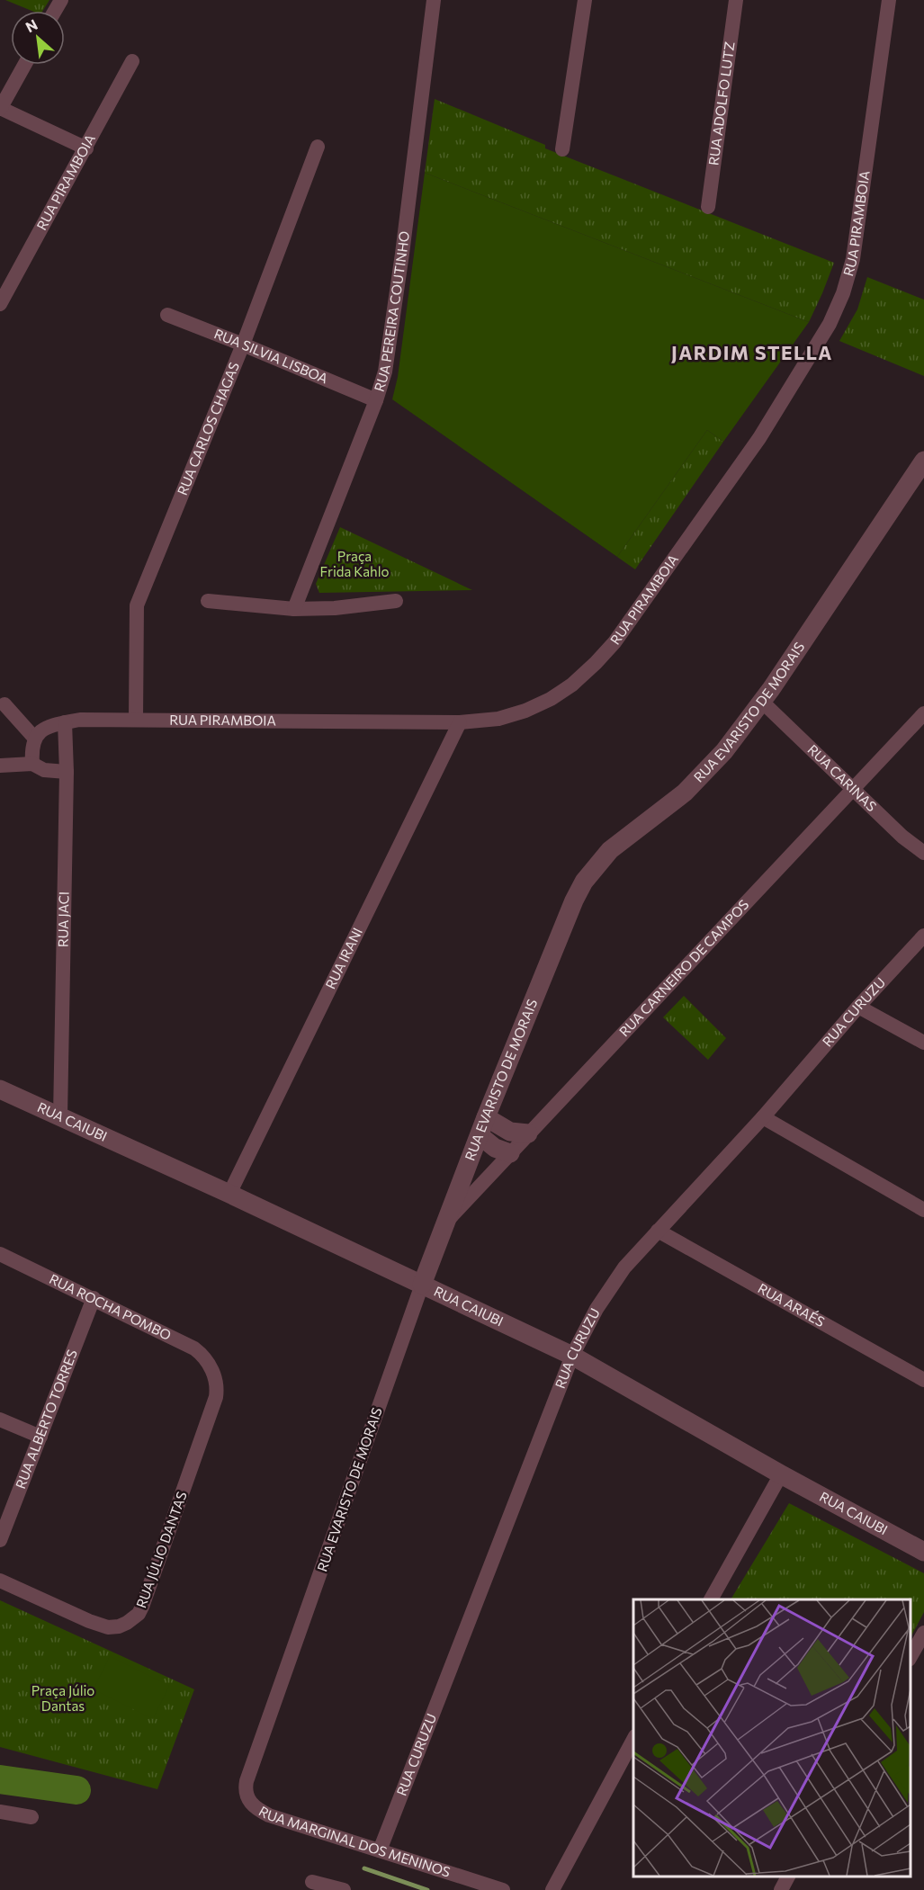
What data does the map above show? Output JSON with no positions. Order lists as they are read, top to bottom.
{
  "streets": {
    "street": [
      "RUA ADOLFO LUTZ",
      "RUA PIRAMBOIA",
      "RUA PEREIRA COUTINHO",
      "RUA SILVIA LISBOA",
      "RUA CARLOS CHAGAS",
      "RUA EVARISTO DE MORAIS",
      "RUA CARINAS",
      "RUA JACI",
      "RUA IRANI",
      "RUA CARNEIRO DE CAMPOS",
      "RUA CURUZU",
      "RUA CAIUBI",
      "RUA ARAÉS",
      "RUA ROCHA POMBO",
      "RUA ALBERTO TORRES",
      "RUA JÚLIO DANTAS",
      "RUA MARGINAL DOS MENINOS"
    ]
  },
  "crossings": [
    ["RUA PIRAMBOIA", "RUA CARLOS CHAGAS"],
    ["RUA PIRAMBOIA", "RUA JACI"],
    ["RUA PIRAMBOIA", "RUA IRANI"],
    ["RUA PEREIRA COUTINHO", "RUA SILVIA LISBOA"],
    ["RUA SILVIA LISBOA", "RUA CARLOS CHAGAS"],
    ["RUA EVARISTO DE MORAIS", "RUA CARINAS"],
    ["RUA EVARISTO DE MORAIS", "RUA CARNEIRO DE CAMPOS"],
    ["RUA EVARISTO DE MORAIS", "RUA CAIUBI"],
    ["RUA EVARISTO DE MORAIS", "RUA MARGINAL DOS MENINOS"],
    ["RUA CARINAS", "RUA CARNEIRO DE CAMPOS"],
    ["RUA JACI", "RUA CAIUBI"],
    ["RUA IRANI", "RUA CAIUBI"],
    ["RUA CURUZU", "RUA CAIUBI"],
    ["RUA CURUZU", "RUA ARAÉS"],
    ["RUA CURUZU", "RUA MARGINAL DOS MENINOS"],
    ["RUA ROCHA POMBO", "RUA ALBERTO TORRES"],
    ["RUA ROCHA POMBO", "RUA JÚLIO DANTAS"]
  ],
  "districts": ["JARDIM STELLA"],
  "parks": ["Praça Frida Kahlo", "Praça Júlio Dantas"],
  "north": "top left"
}
